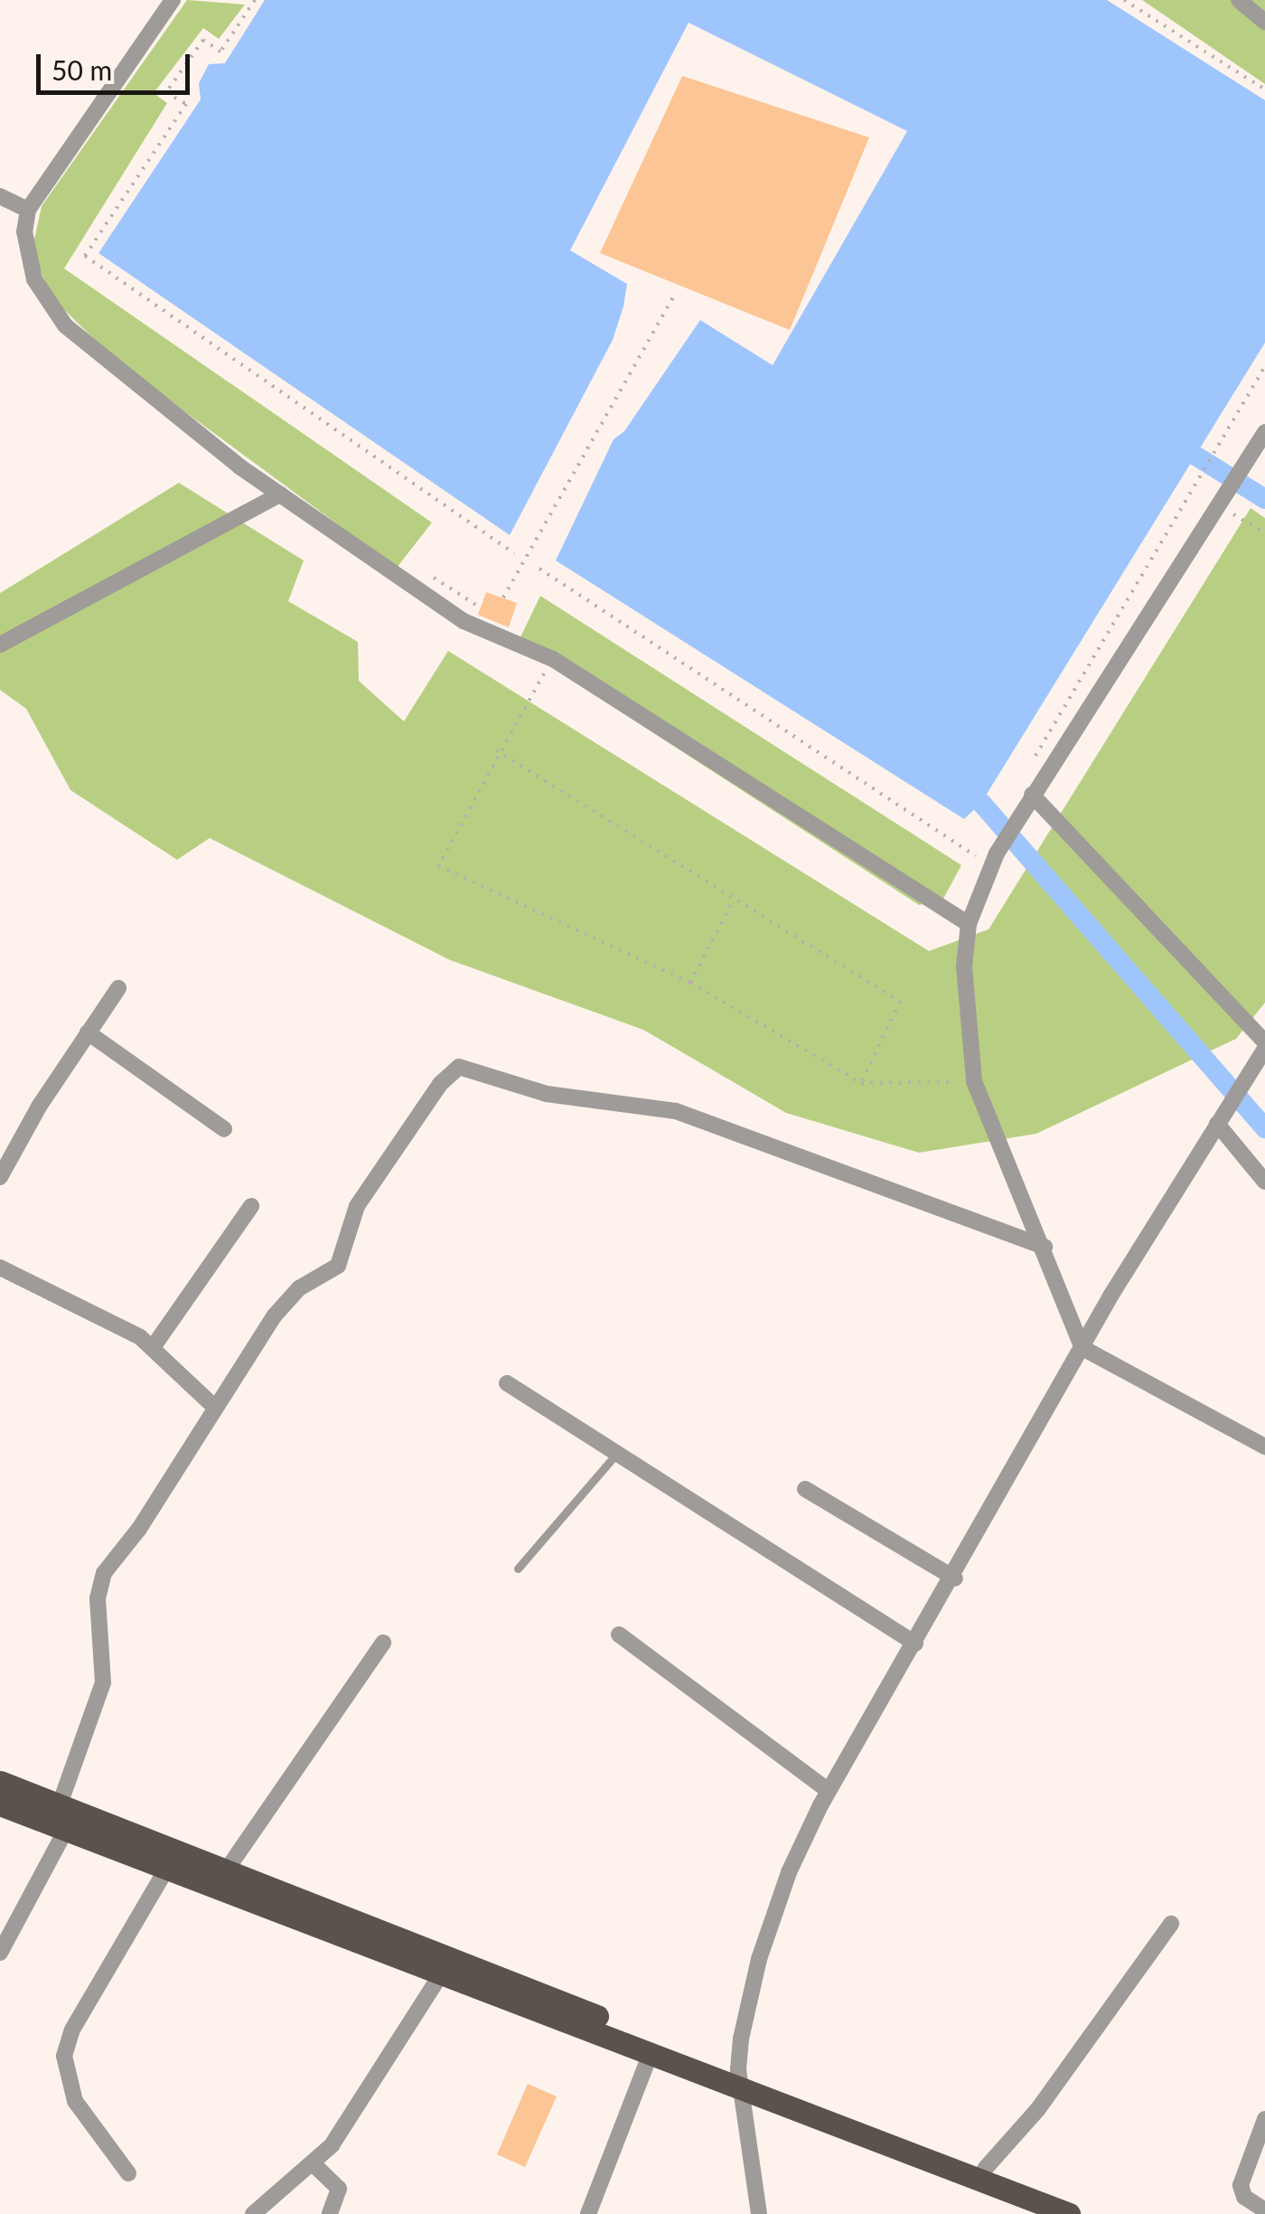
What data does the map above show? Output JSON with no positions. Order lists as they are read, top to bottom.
{
  "scale_bar": "50 m"
}
